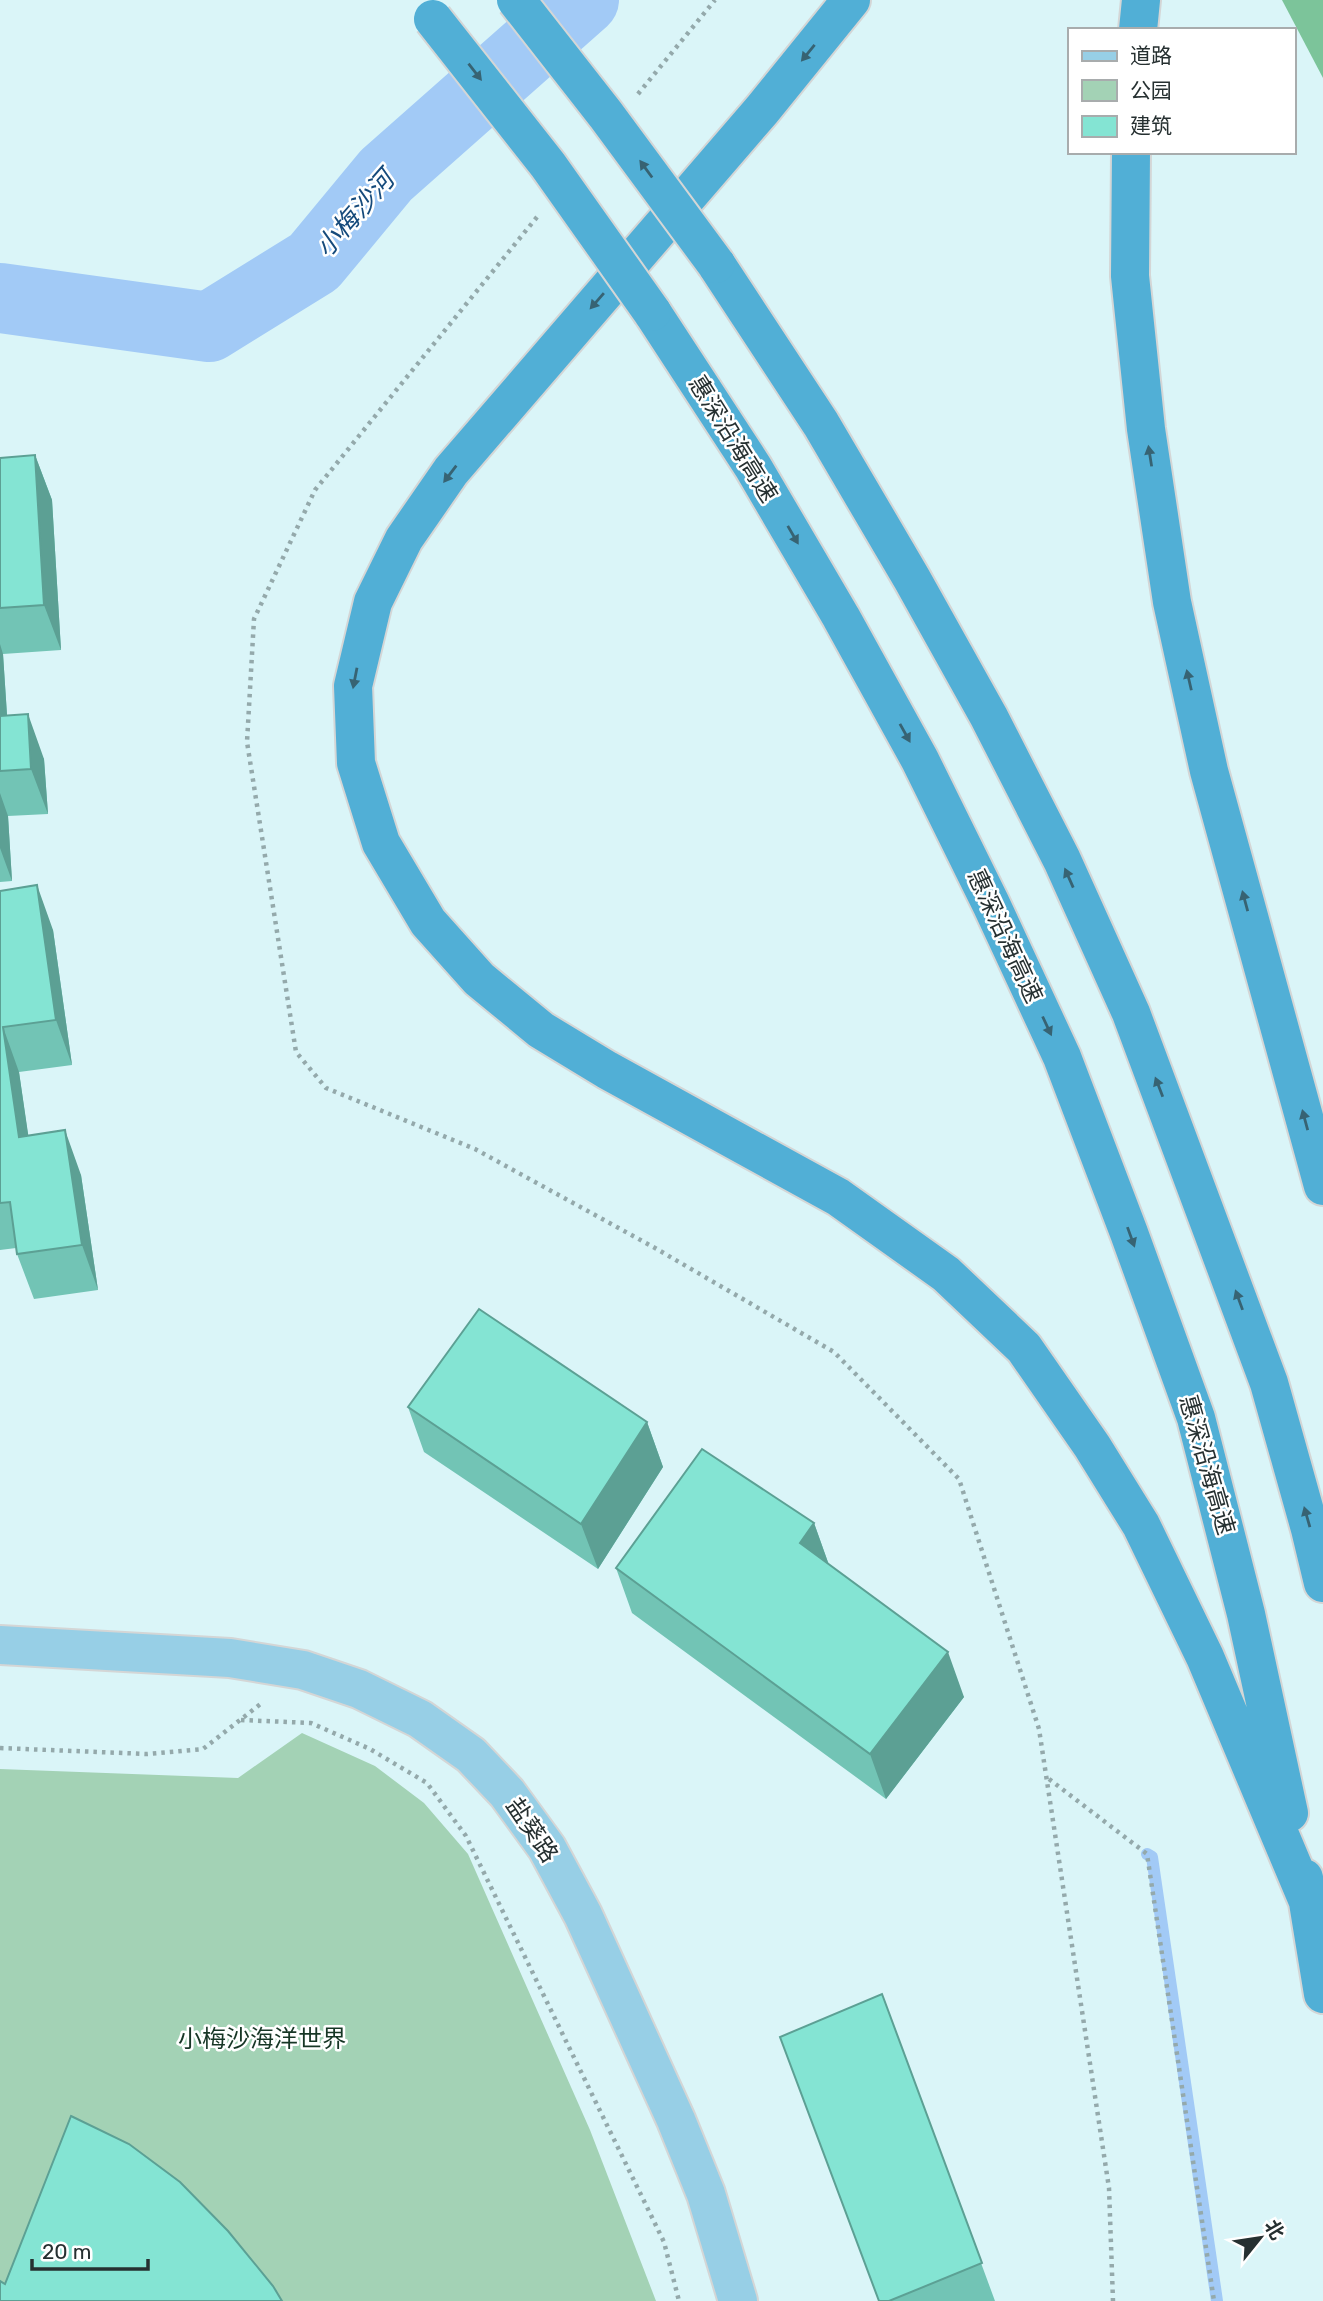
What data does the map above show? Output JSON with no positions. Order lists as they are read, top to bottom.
{
  "streets": {
    "highway": ["惠深沿海高速"],
    "main road": ["盐葵路"]
  },
  "water": ["小梅沙河"],
  "parks": ["小梅沙海洋世界"],
  "legend": ["道路", "公园", "建筑"],
  "scale_bar": "20 m",
  "north": "top right"
}
